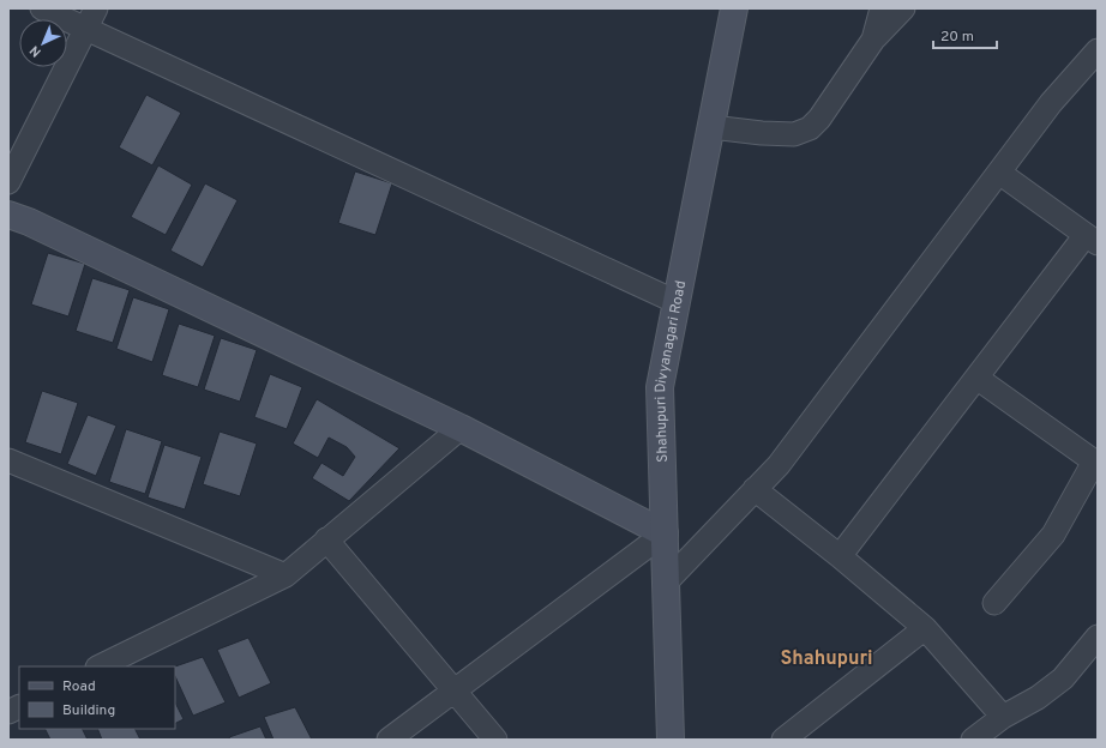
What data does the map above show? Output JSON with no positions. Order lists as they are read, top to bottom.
{
  "streets": {
    "main road": ["Shahupuri Divyanagari Road"]
  },
  "districts": ["Shahupuri"],
  "legend": ["Road", "Building"],
  "scale_bar": "20 m",
  "north": "bottom left"
}
